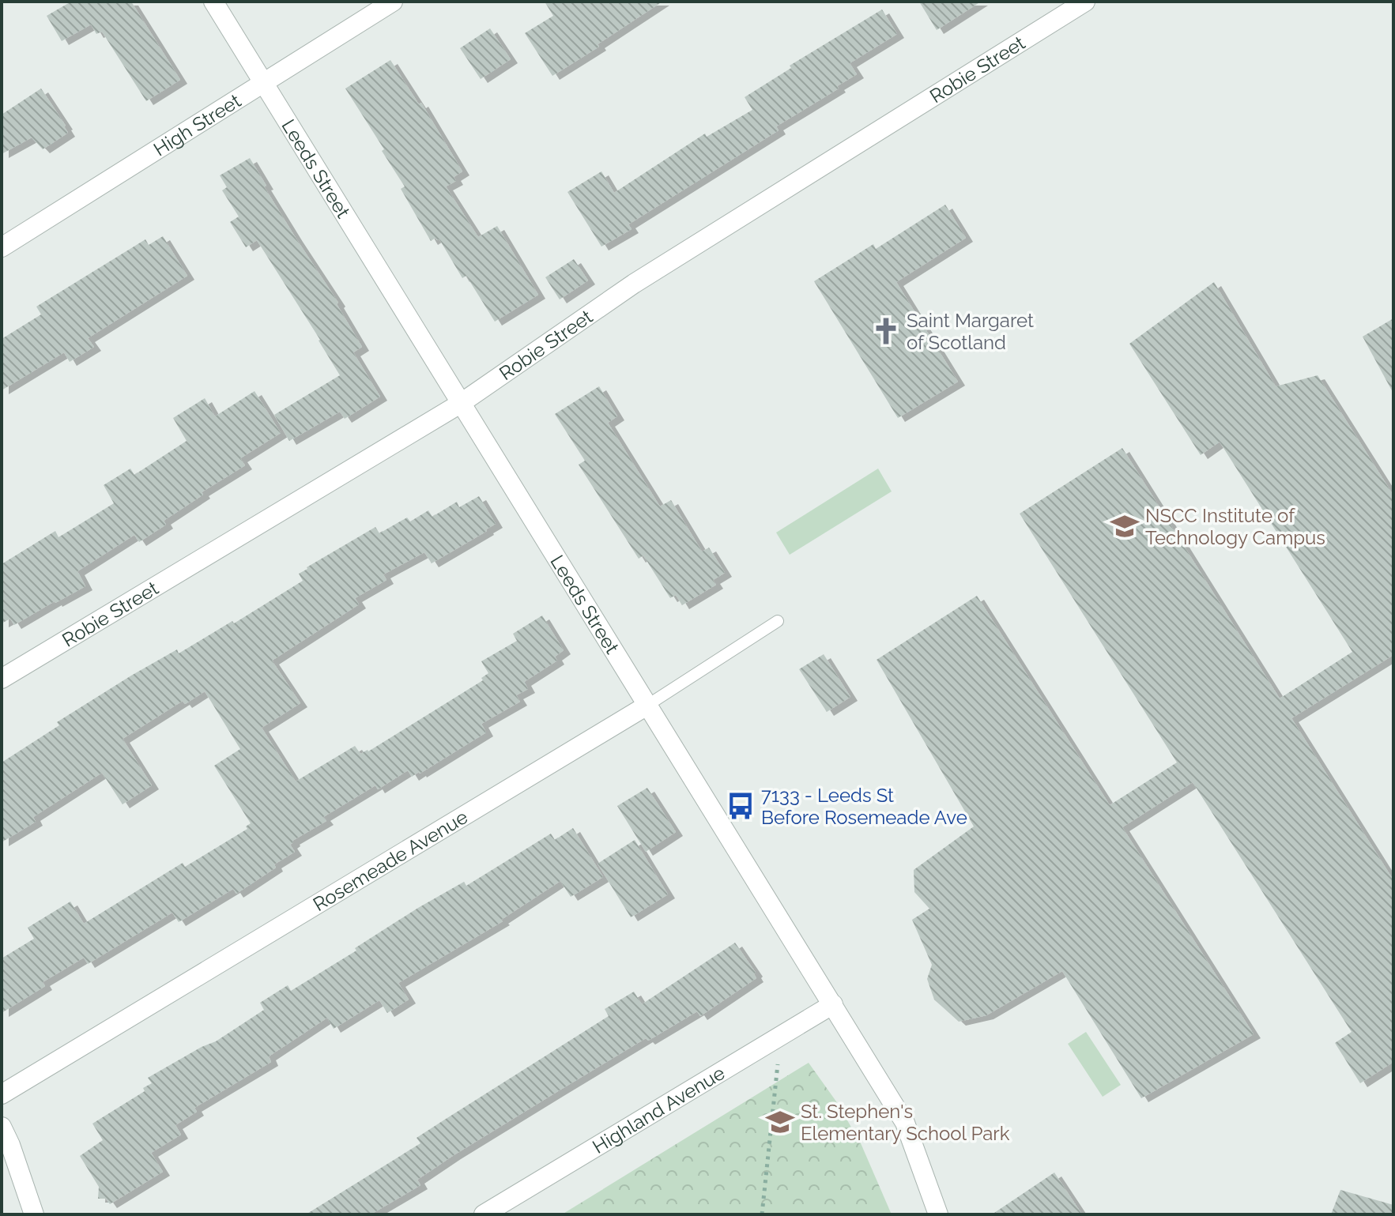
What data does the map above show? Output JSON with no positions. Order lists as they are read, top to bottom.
{
  "streets": {
    "street": [
      "Robie Street",
      "High Street",
      "Leeds Street",
      "Rosemeade Avenue",
      "Highland Avenue"
    ]
  },
  "crossings": [
    ["Robie Street", "Leeds Street"],
    ["High Street", "Leeds Street"],
    ["Leeds Street", "Rosemeade Avenue"],
    ["Leeds Street", "Highland Avenue"]
  ],
  "places": {
    "church": ["Saint Margaret of Scotland"],
    "school or university": ["NSCC Institute of Technology Campus", "St. Stephen's Elementary School Park"],
    "bus stop": ["7133 - Leeds St Before Rosemeade Ave"]
  }
}
